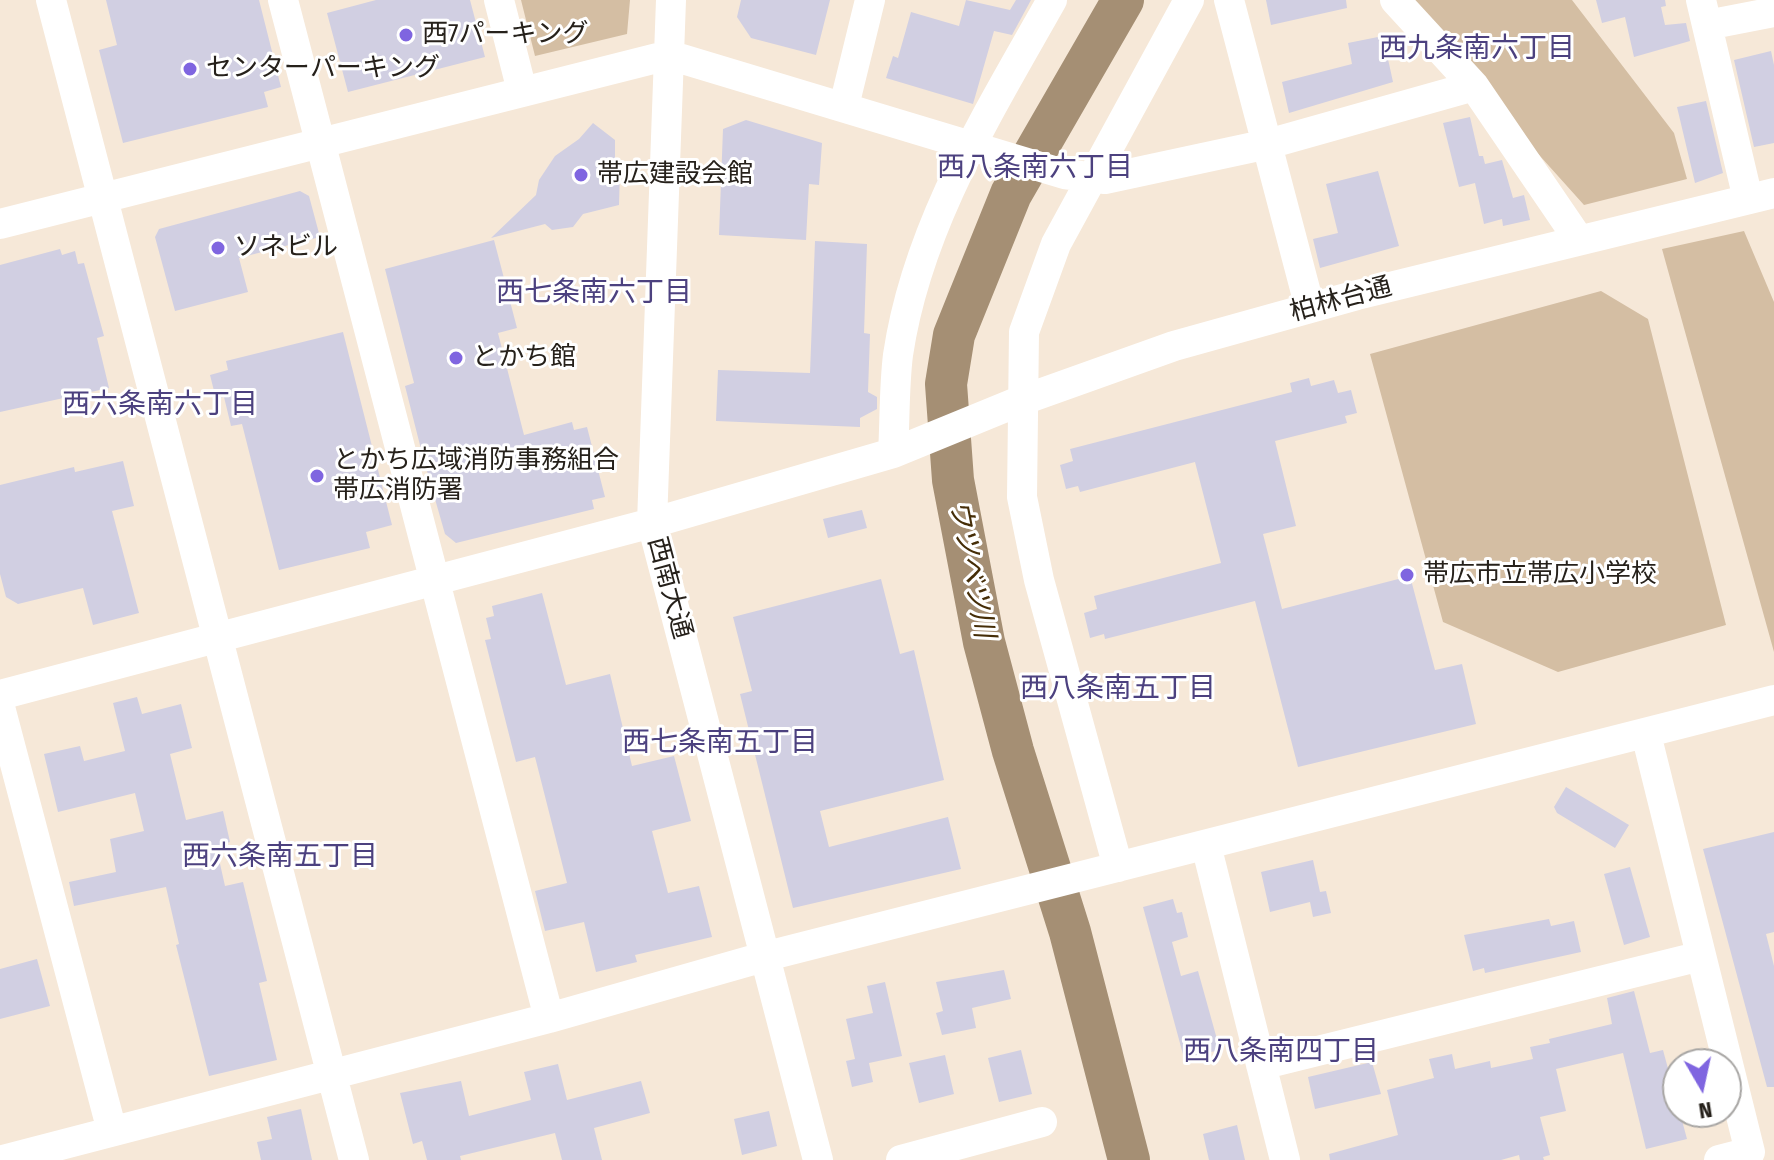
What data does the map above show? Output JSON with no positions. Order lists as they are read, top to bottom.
{
  "streets": {
    "street": ["柏林台通", "西南大通"]
  },
  "crossings": [
    ["柏林台通", "西南大通"]
  ],
  "districts": [
    "西九条南六丁目",
    "西八条南六丁目",
    "西七条南六丁目",
    "西六条南六丁目",
    "西八条南五丁目",
    "西七条南五丁目",
    "西六条南五丁目",
    "西八条南四丁目"
  ],
  "water": ["ウツベツ川"],
  "places": [
    "西7パーキング",
    "センターパーキング",
    "帯広建設会館",
    "ソネビル",
    "とかち館",
    "とかち広域消防事務組合 帯広消防署",
    "帯広市立帯広小学校"
  ],
  "north": "bottom"
}
